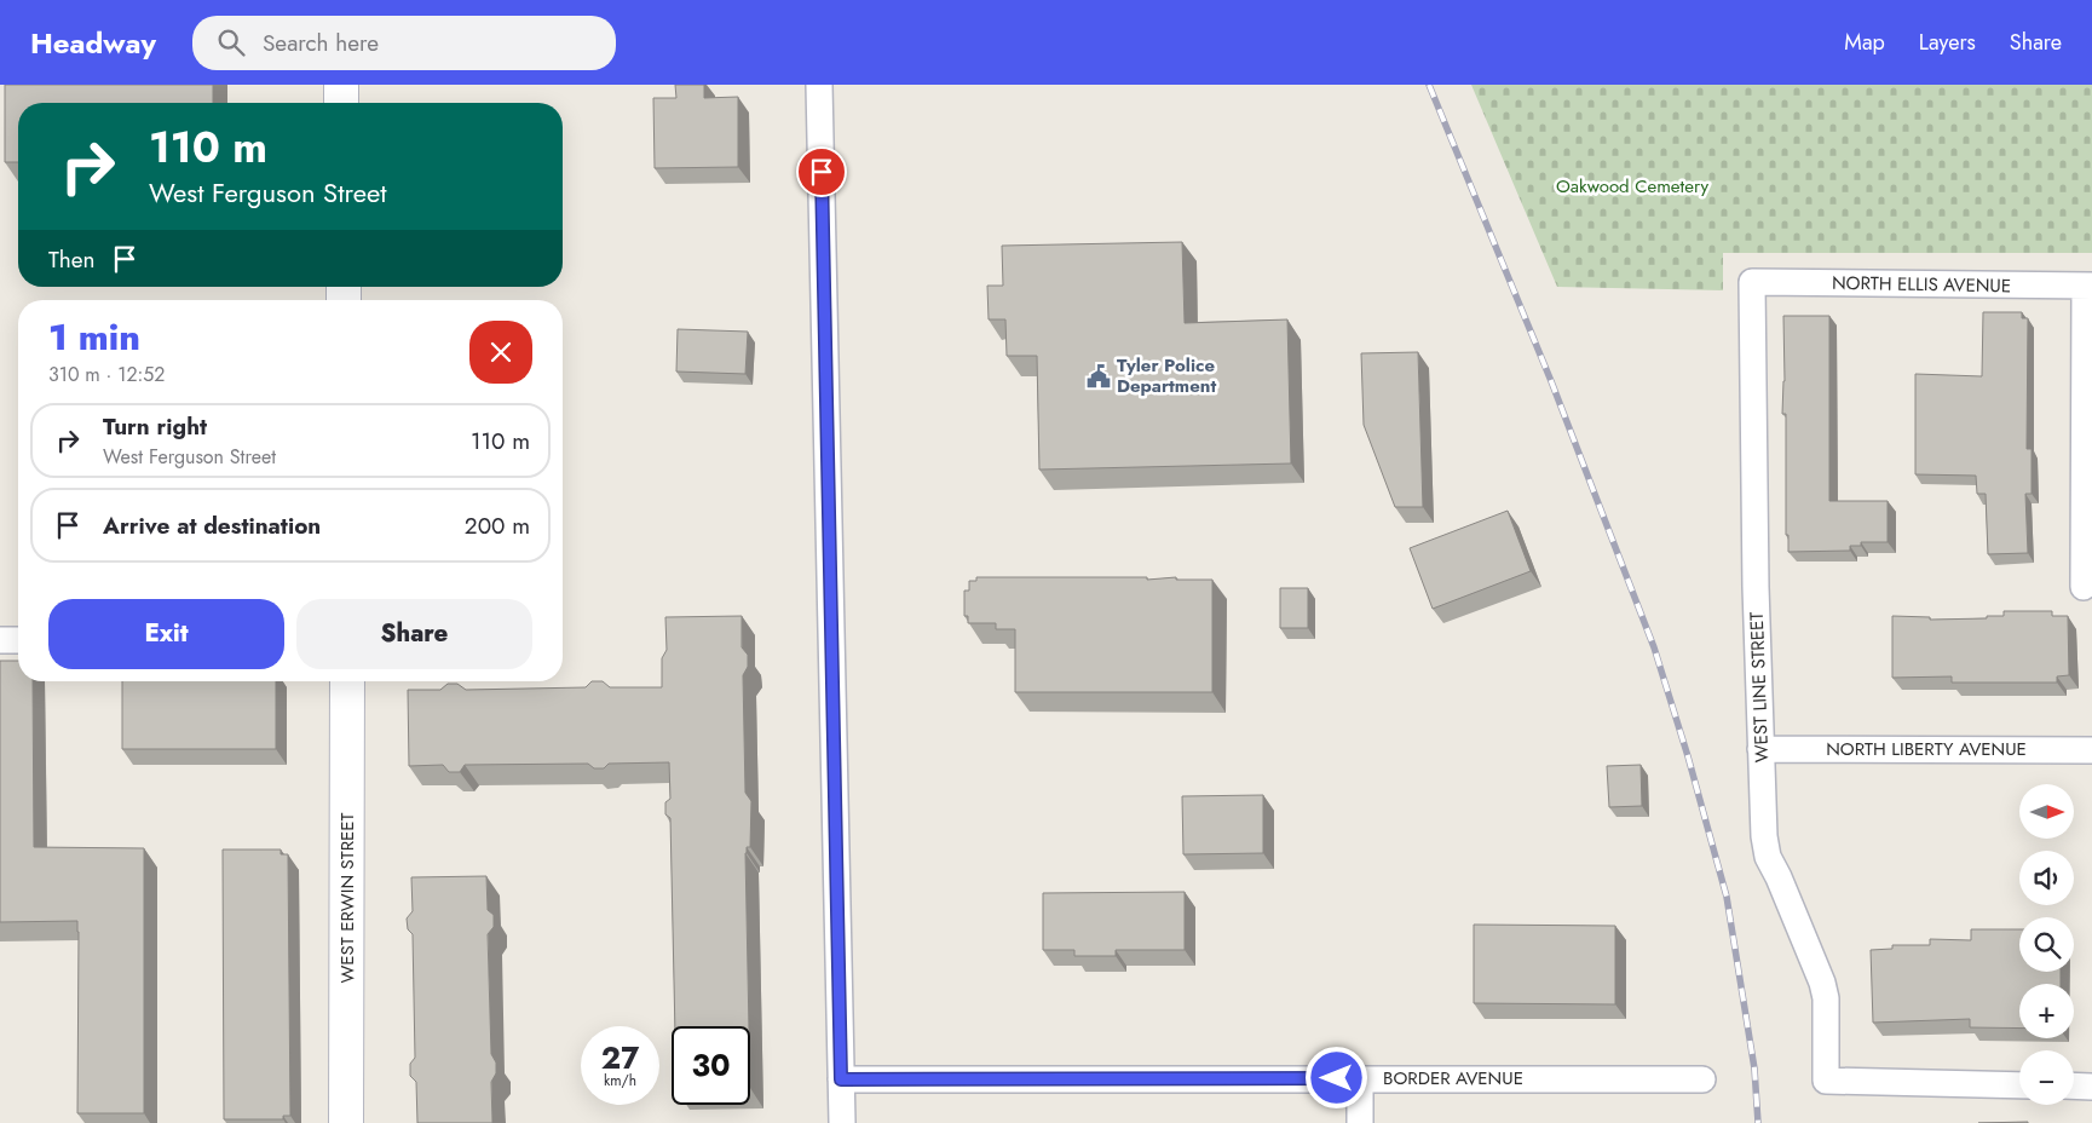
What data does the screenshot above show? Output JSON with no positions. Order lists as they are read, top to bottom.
{
  "streets": {
    "main road": ["WEST ERWIN STREET"],
    "street": [
      "NORTH ELLIS AVENUE",
      "WEST LINE STREET",
      "NORTH LIBERTY AVENUE",
      "BORDER AVENUE"
    ]
  },
  "crossings": [
    ["NORTH ELLIS AVENUE", "WEST LINE STREET"],
    ["WEST LINE STREET", "NORTH LIBERTY AVENUE"]
  ],
  "parks": ["Oakwood Cemetery"],
  "places": {
    "public building": ["Tyler Police Department"]
  },
  "north": "right",
  "page": {
    "header": "Headway",
    "search": "Search here",
    "nav": ["Map", "Layers", "Share"],
    "turn": ["110 m", "West Ferguson Street"],
    "then": "Then",
    "heading": ["1 min", "310 m · 12:52"],
    "list": [
      {
        "name": "Turn right",
        "note": "West Ferguson Street",
        "value": "110 m"
      },
      {
        "name": "Arrive at destination",
        "value": "200 m"
      }
    ],
    "buttons": ["Exit", "Share"],
    "map_buttons": ["+", "−"],
    "speed": "27 km/h",
    "limit": "30"
  }
}
